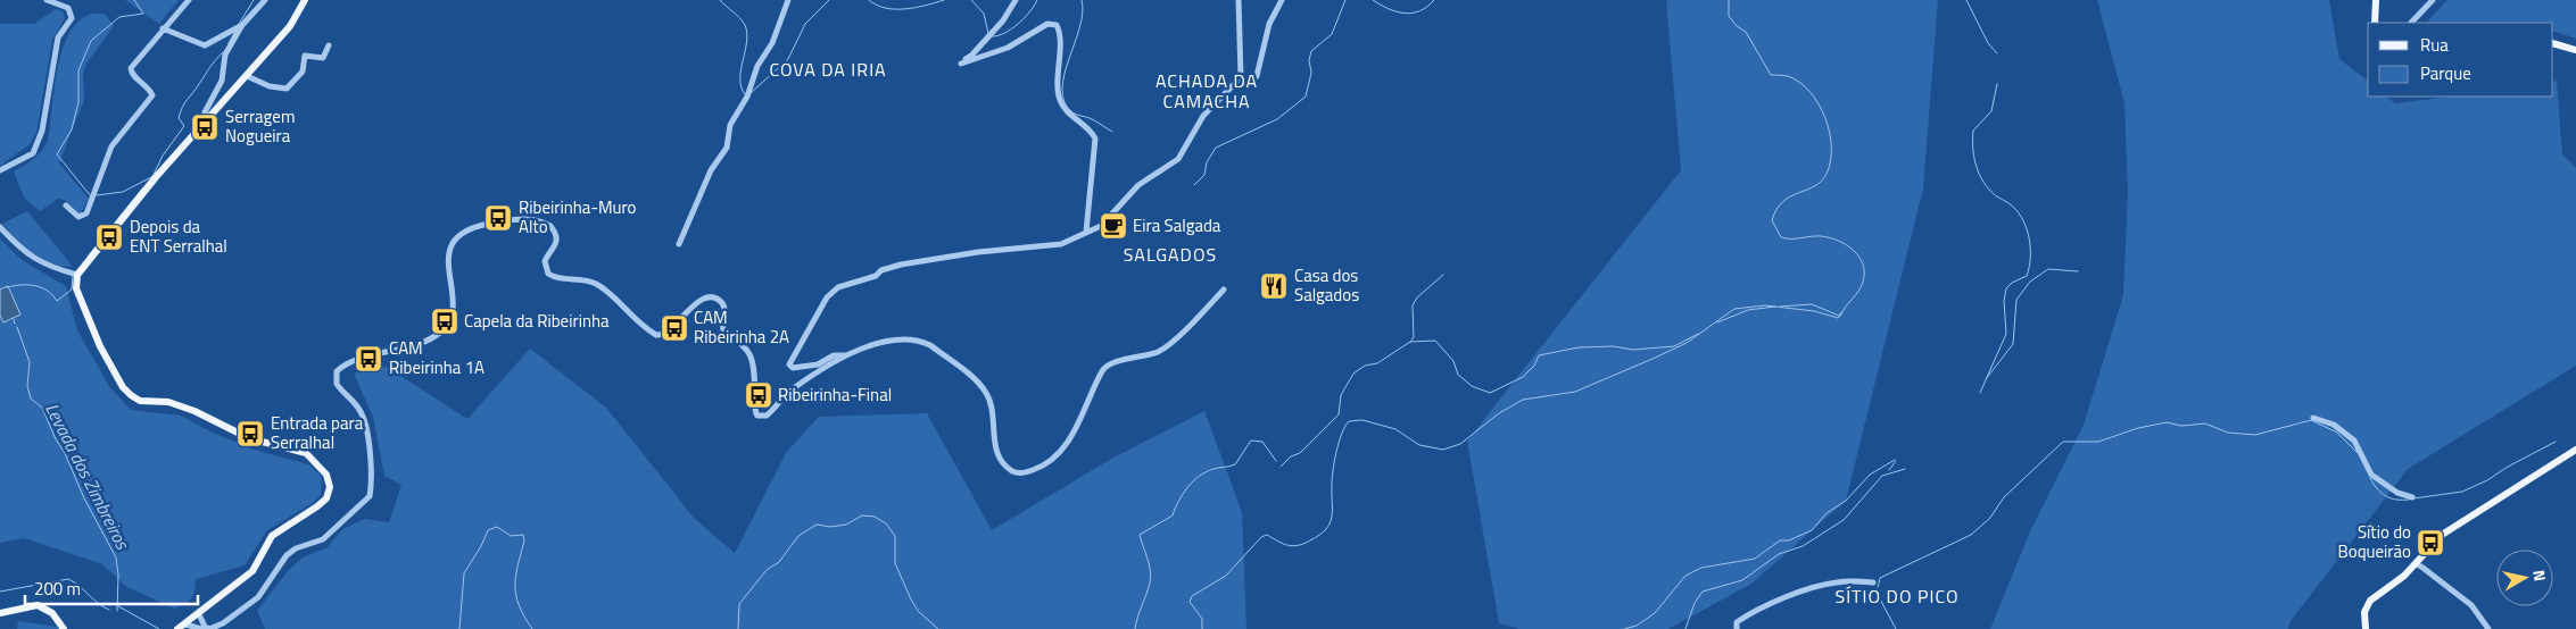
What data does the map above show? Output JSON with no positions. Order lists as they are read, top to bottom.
{
  "districts": [
    "COVA DA IRIA",
    "ACHADA DA CAMACHA",
    "SALGADOS",
    "SÍTIO DO PICO"
  ],
  "water": ["Levada dos Zimbreiros"],
  "places": {
    "bus stop": [
      "Serragem Nogueira",
      "Ribeirinha-Muro Alto",
      "Depois da ENT Serralhal",
      "Capela da Ribeirinha",
      "CAM Ribeirinha 2A",
      "CAM Ribeirinha 1A",
      "Ribeirinha-Final",
      "Entrada para Serralhal",
      "Sítio do Boqueirão"
    ],
    "cafe": ["Eira Salgada"],
    "restaurant": ["Casa dos Salgados"]
  },
  "legend": ["Rua", "Parque"],
  "scale_bar": "200 m",
  "north": "right"
}
